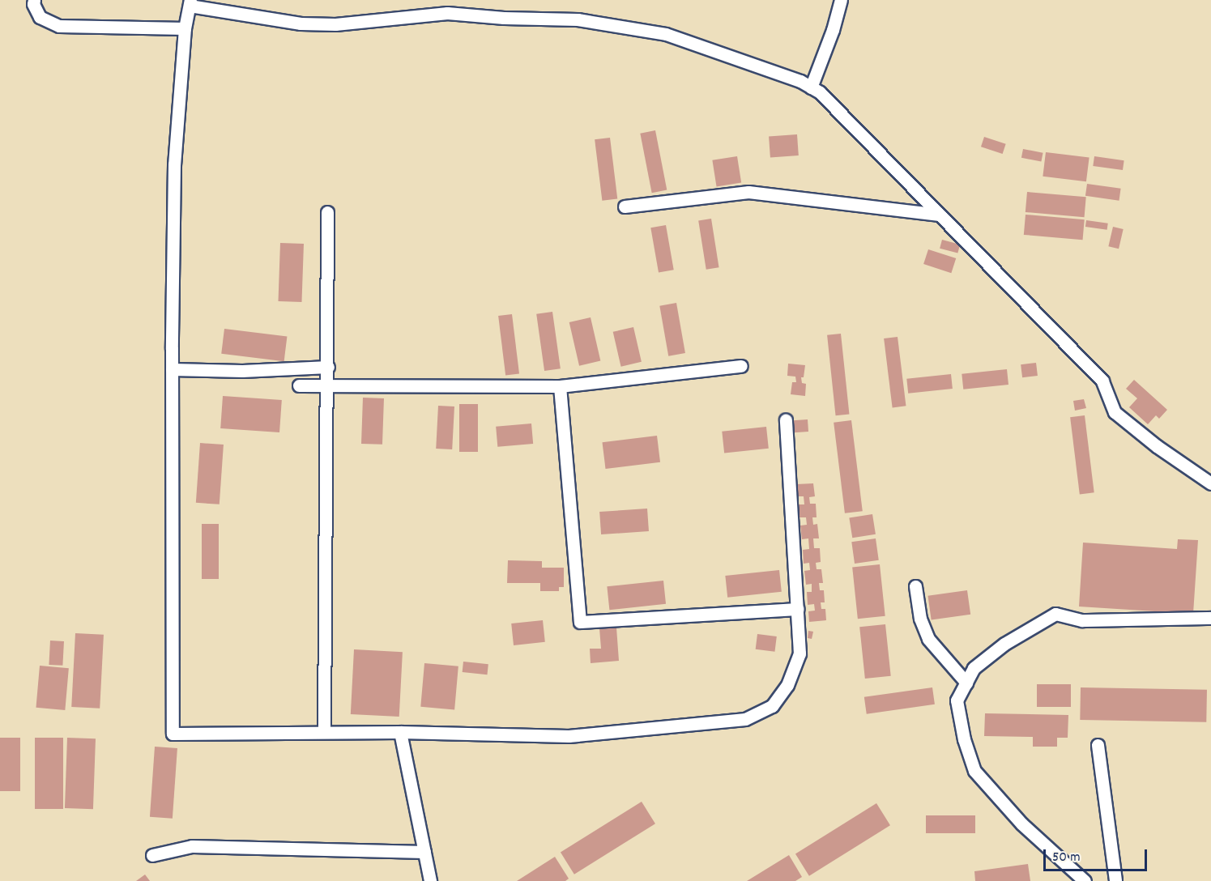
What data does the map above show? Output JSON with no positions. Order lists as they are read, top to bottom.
{
  "scale_bar": "50 m"
}
